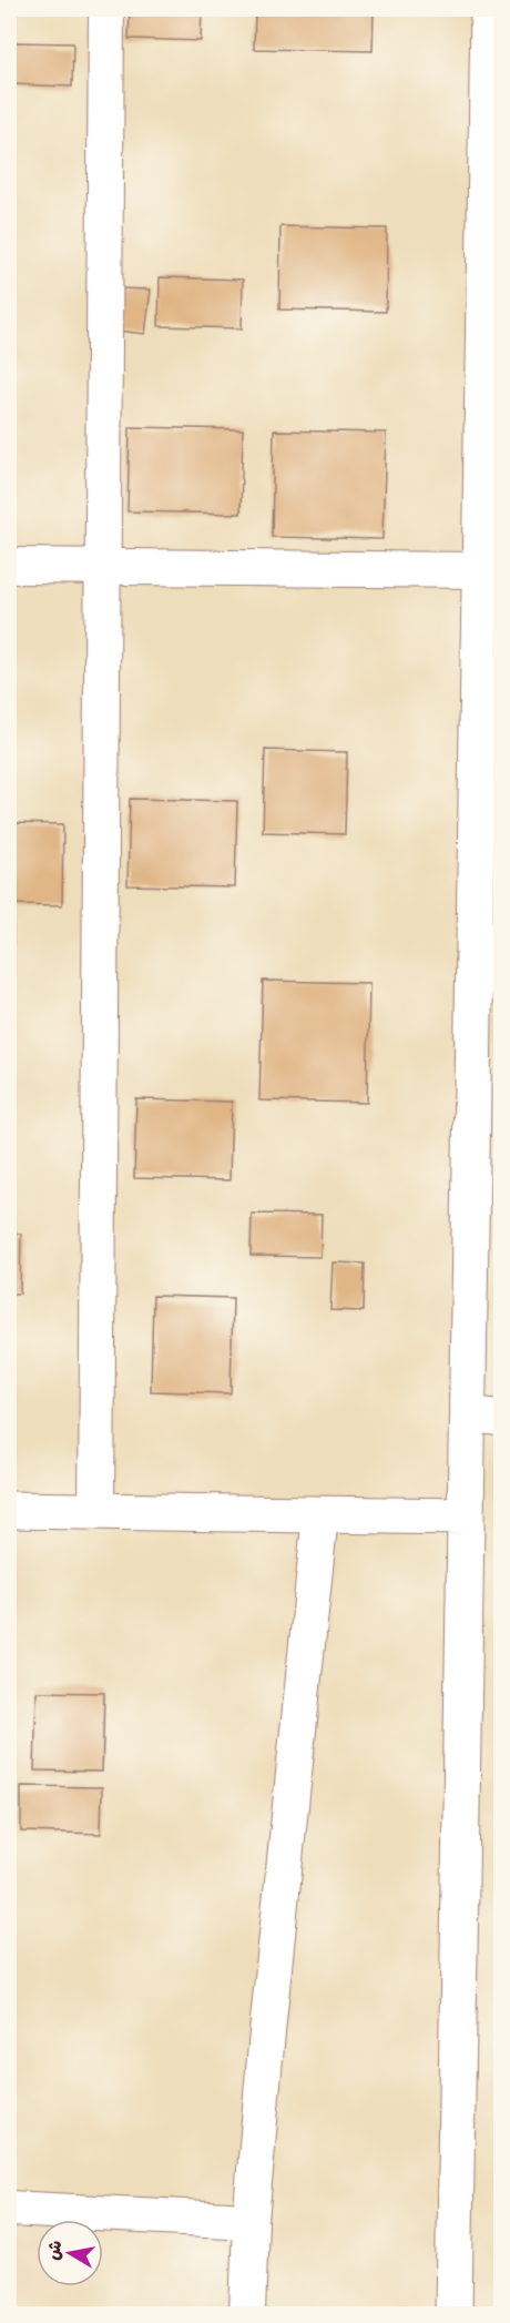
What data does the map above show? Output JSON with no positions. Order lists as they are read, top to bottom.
{
  "north": "left"
}
